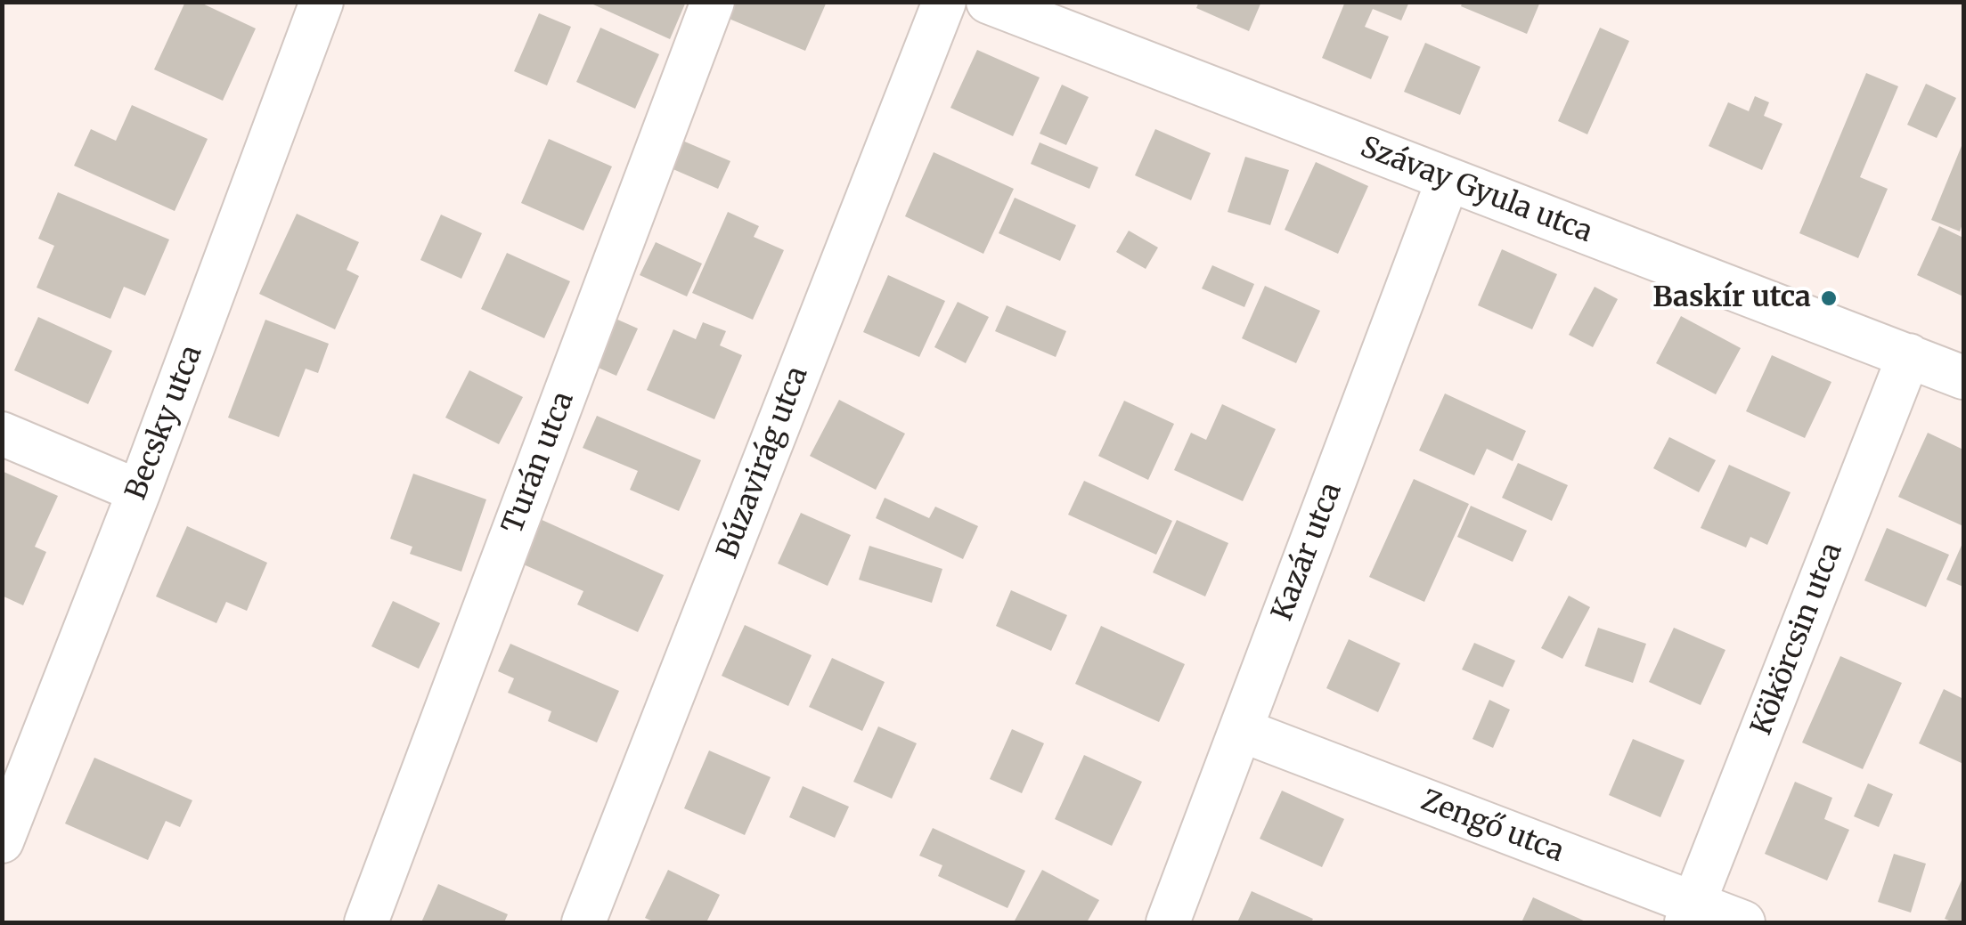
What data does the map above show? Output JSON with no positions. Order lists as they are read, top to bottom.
{
  "streets": {
    "street": [
      "Szávay Gyula utca",
      "Becsky utca",
      "Turán utca",
      "Búzavirág utca",
      "Kazár utca",
      "Kökörcsin utca",
      "Zengő utca"
    ]
  },
  "crossings": [
    ["Szávay Gyula utca", "Kazár utca"],
    ["Szávay Gyula utca", "Kökörcsin utca"],
    ["Kazár utca", "Zengő utca"],
    ["Kökörcsin utca", "Zengő utca"]
  ],
  "places": ["Baskír utca"]
}
